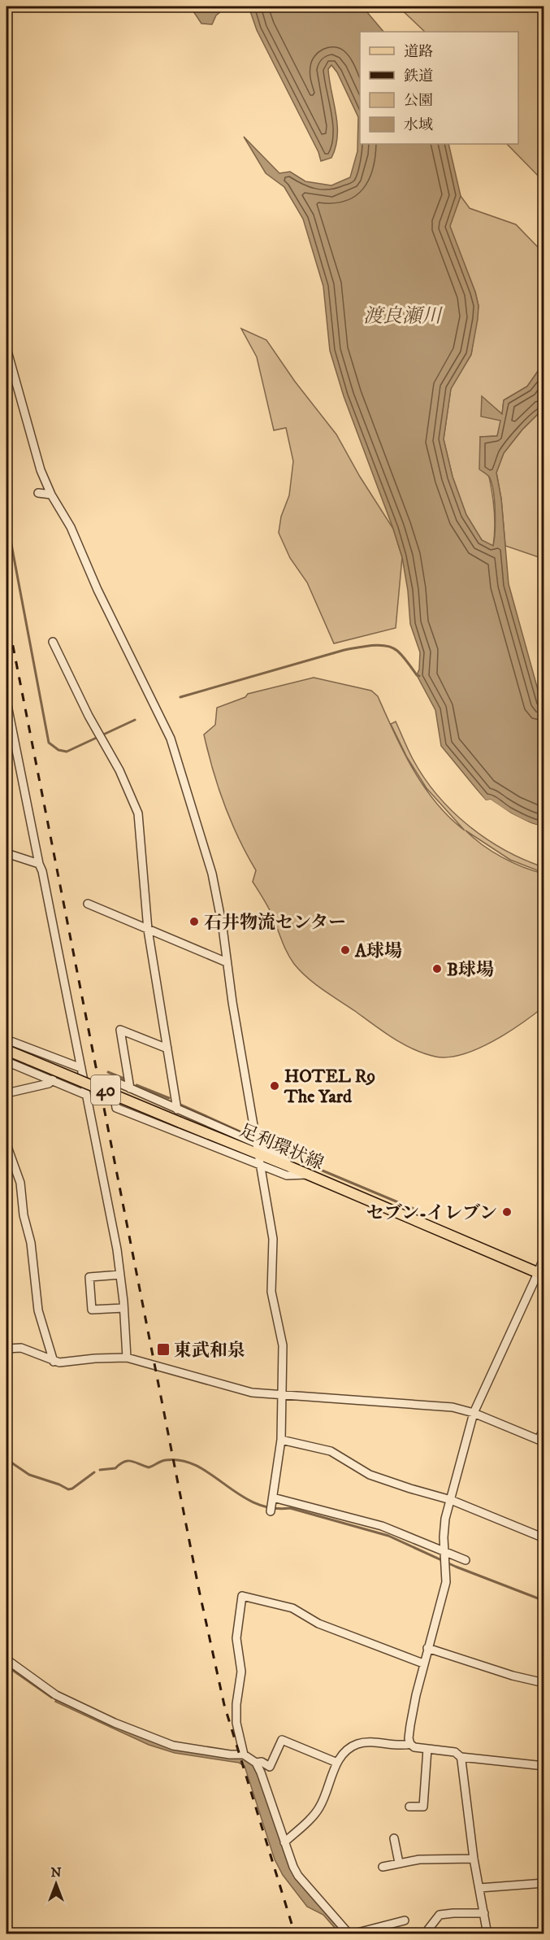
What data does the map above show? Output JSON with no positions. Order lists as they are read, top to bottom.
{
  "streets": {
    "main road": ["40", "足利環状線"]
  },
  "water": ["渡良瀬川"],
  "places": {
    "other": [
      "石井物流センター",
      "A球場",
      "B球場",
      "HOTEL R9 The Yard",
      "セブン-イレブン"
    ],
    "transit": ["東武和泉"]
  },
  "legend": [
    "道路",
    "鉄道",
    "公園",
    "水域"
  ],
  "north": "top"
}
